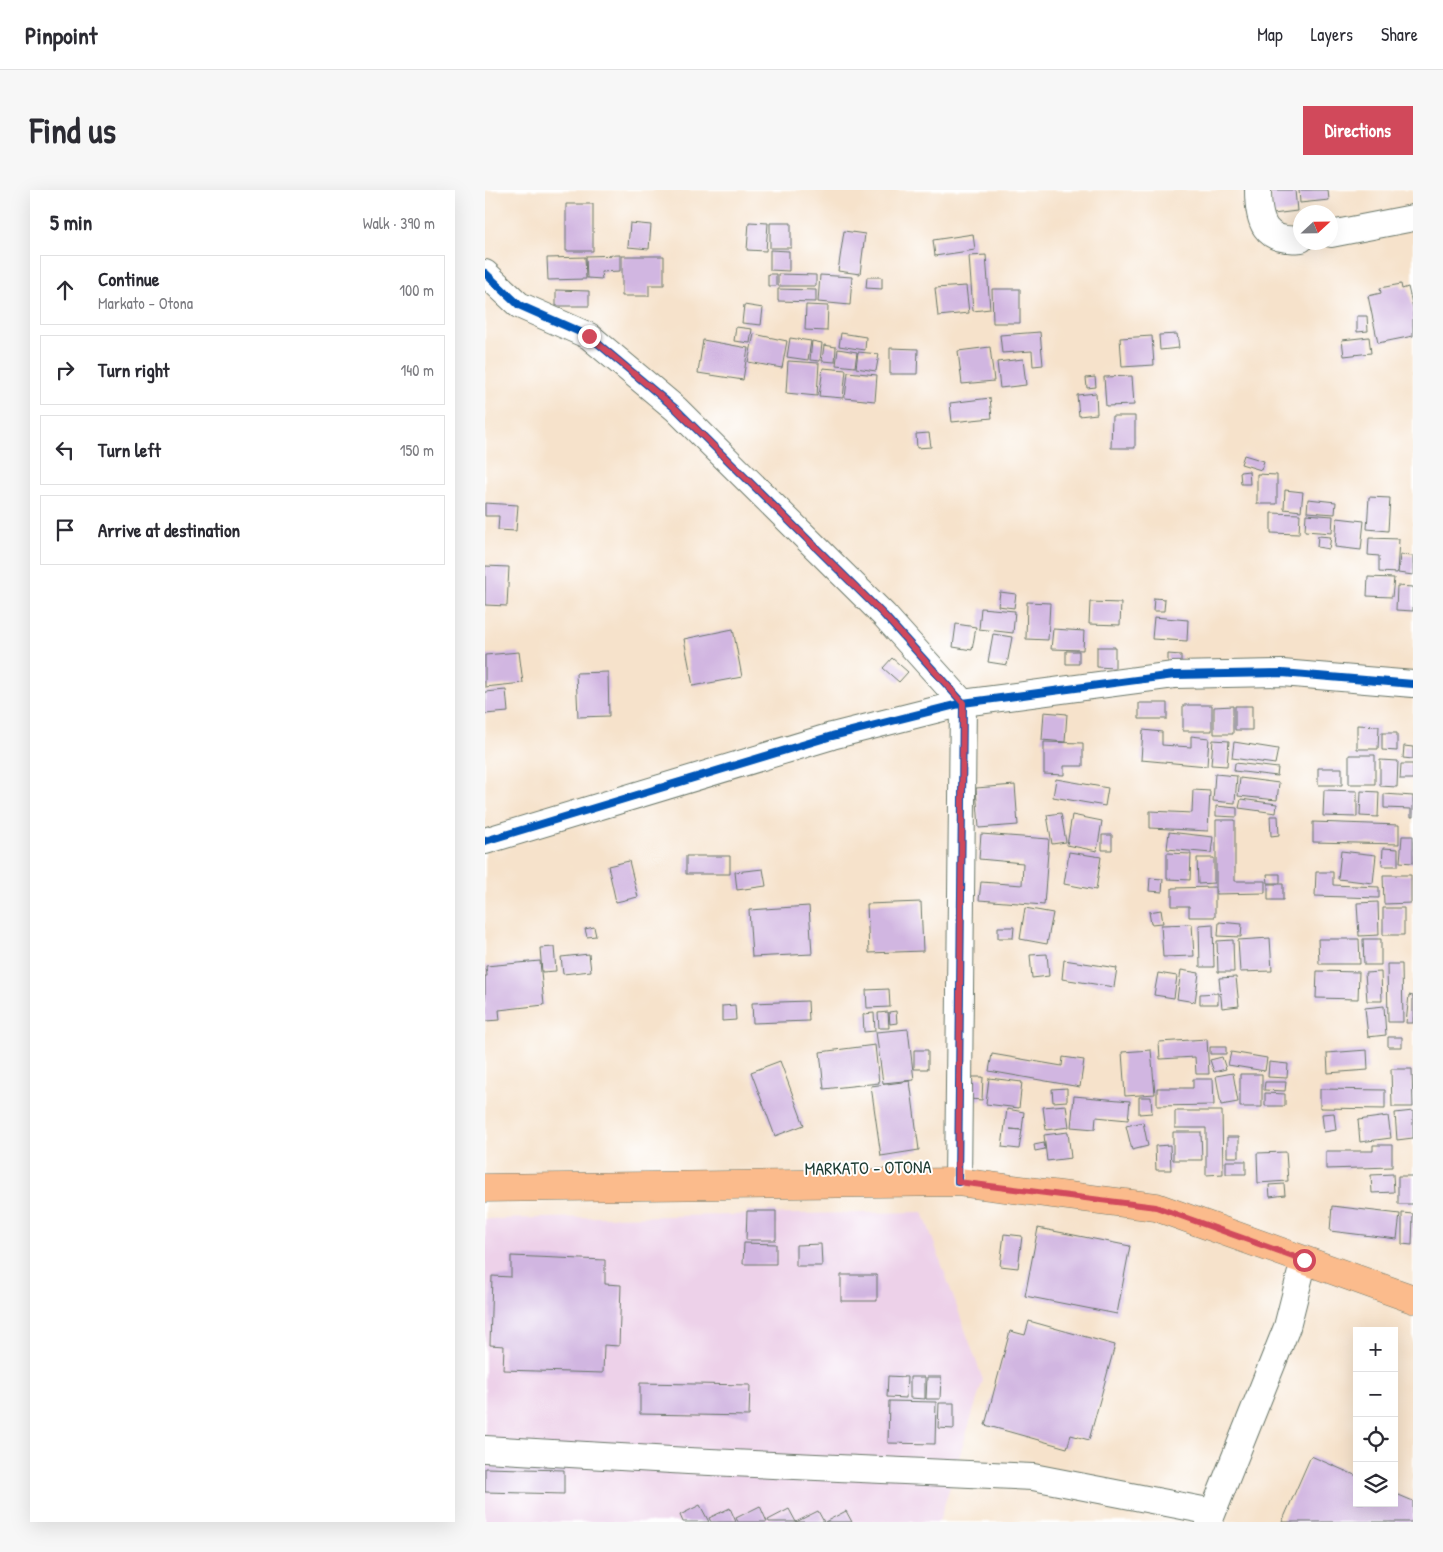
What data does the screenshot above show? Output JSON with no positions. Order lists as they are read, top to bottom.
{
  "streets": {
    "main road": ["MARKATO - OTONA"]
  },
  "north": "right",
  "page": {
    "header": "Pinpoint",
    "nav": ["Map", "Layers", "Share"],
    "buttons": "Directions",
    "title": "Find us",
    "heading": ["5 min", "Walk · 390 m"],
    "list": [
      ["Continue", "Markato - Otona", "100 m"],
      ["Turn right", "140 m"],
      ["Turn left", "150 m"],
      "Arrive at destination"
    ],
    "map_buttons": ["+", "−"]
  }
}
